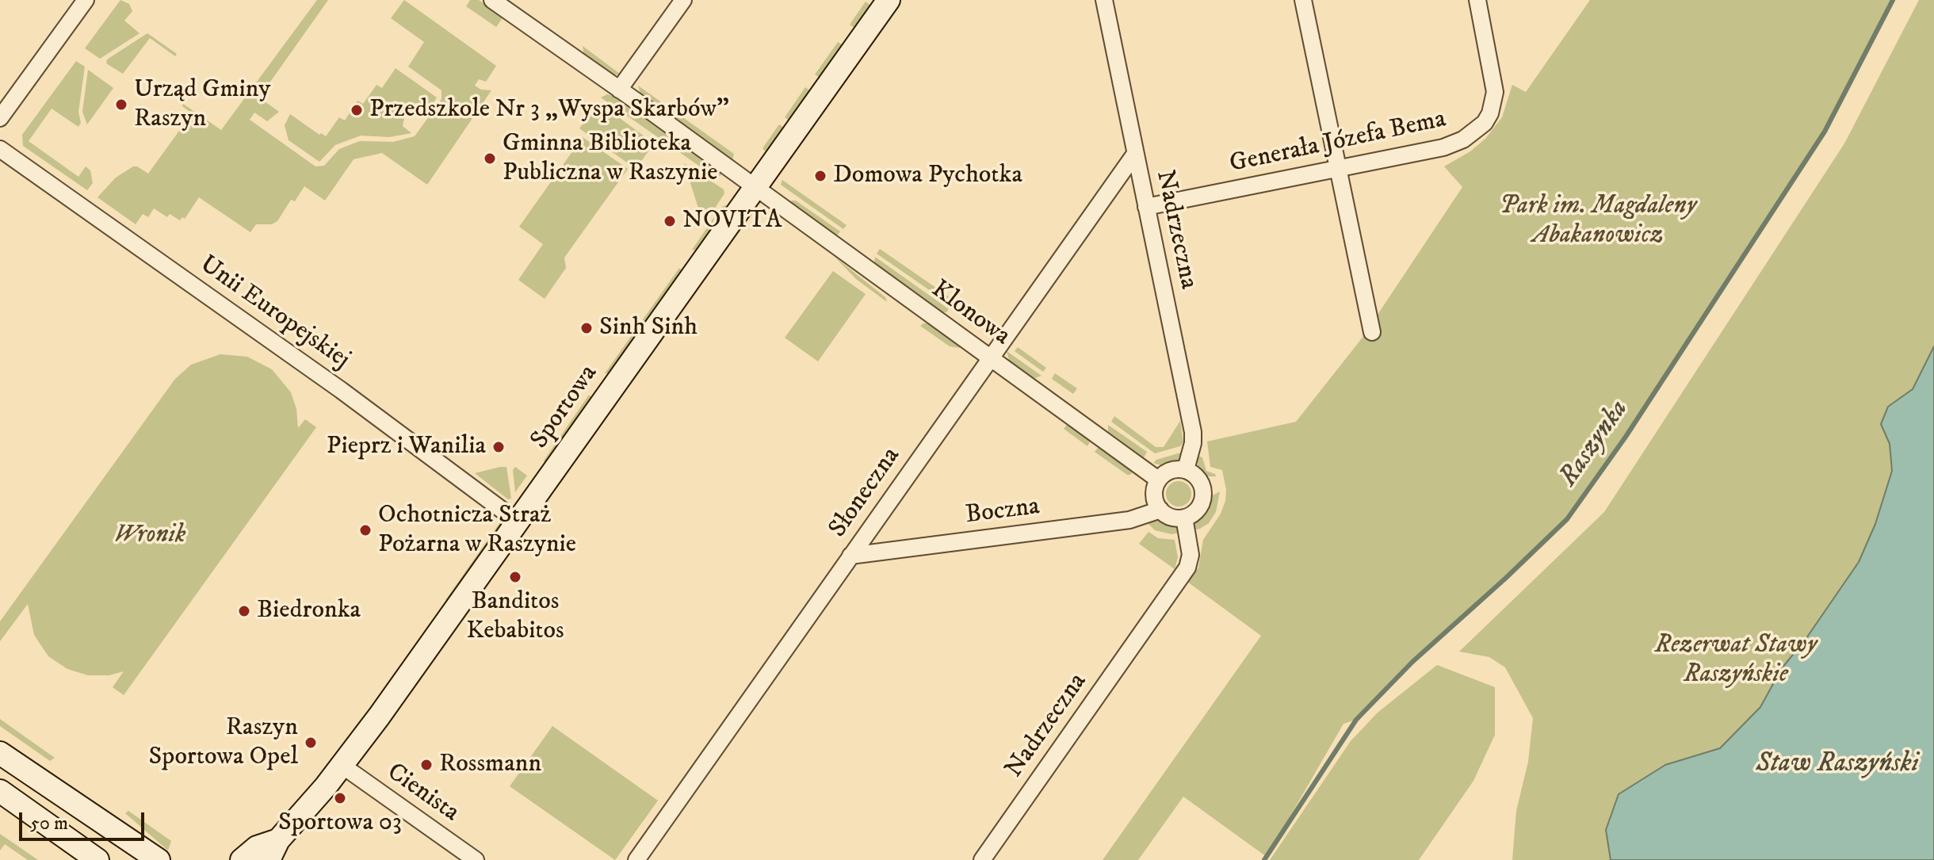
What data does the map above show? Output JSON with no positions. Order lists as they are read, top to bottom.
{
  "streets": {
    "street": [
      "Generała Józefa Bema",
      "Nadrzeczna",
      "Unii Europejskiej",
      "Klonowa",
      "Sportowa",
      "Słoneczna",
      "Boczna",
      "Cienista"
    ]
  },
  "crossings": [
    ["Generała Józefa Bema", "Nadrzeczna"],
    ["Nadrzeczna", "Klonowa"],
    ["Nadrzeczna", "Słoneczna"],
    ["Nadrzeczna", "Boczna"],
    ["Unii Europejskiej", "Sportowa"],
    ["Klonowa", "Sportowa"],
    ["Klonowa", "Słoneczna"],
    ["Klonowa", "Boczna"],
    ["Sportowa", "Cienista"],
    ["Słoneczna", "Boczna"]
  ],
  "water": ["Raszynka", "Staw Raszyński"],
  "parks": ["Park im. Magdaleny Abakanowicz", "Wronik", "Rezerwat Stawy Raszyńskie"],
  "places": [
    "Urząd Gminy Raszyn",
    "Przedszkole Nr 3 „Wyspa Skarbów”",
    "Gminna Biblioteka Publiczna w Raszynie",
    "Domowa Pychotka",
    "NOVITA",
    "Sinh Sinh",
    "Pieprz i Wanilia",
    "Ochotnicza Straż Pożarna w Raszynie",
    "Banditos Kebabitos",
    "Biedronka",
    "Raszyn Sportowa Opel",
    "Rossmann",
    "Sportowa 03"
  ],
  "scale_bar": "50 m"
}
